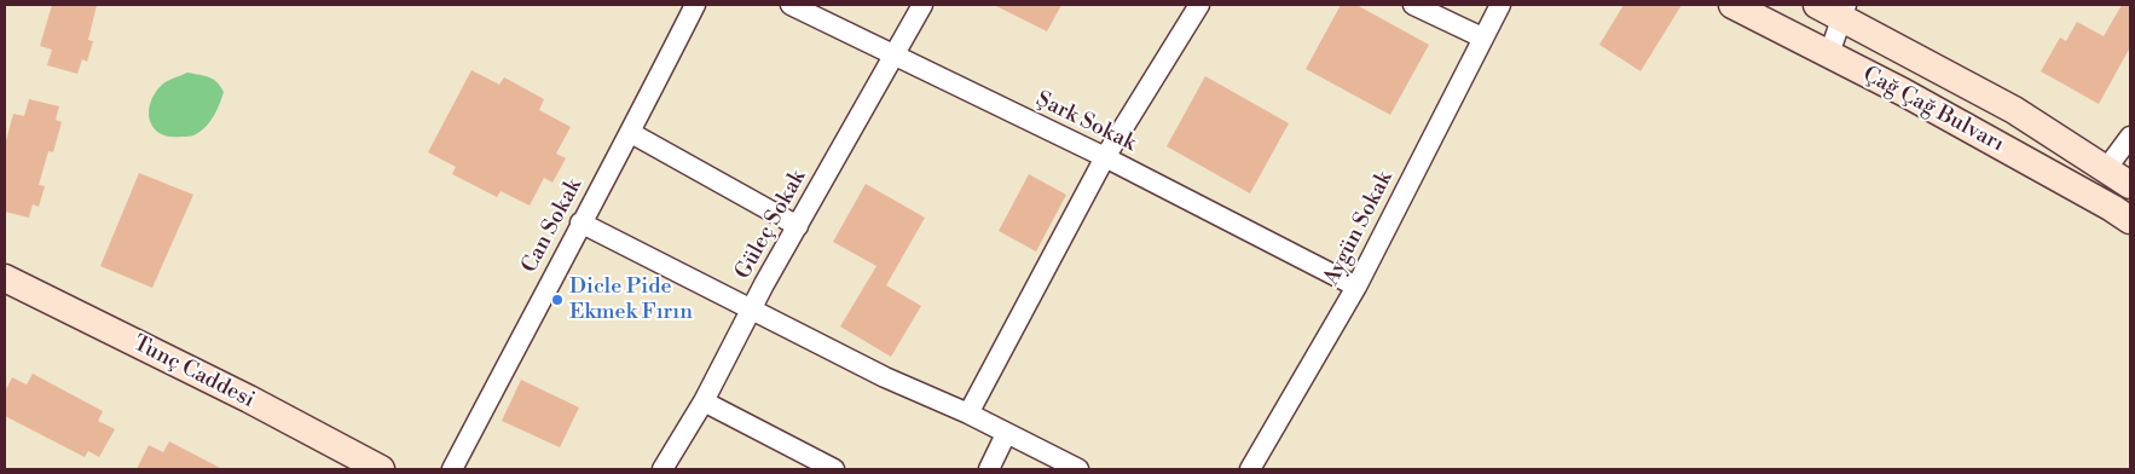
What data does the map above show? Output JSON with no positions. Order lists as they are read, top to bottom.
{
  "streets": {
    "main road": ["Çağ Çağ Bulvarı", "Tunç Caddesi"],
    "street": [
      "Şark Sokak",
      "Güleç Sokak",
      "Can Sokak",
      "Aygün Sokak"
    ]
  },
  "crossings": [
    ["Şark Sokak", "Güleç Sokak"],
    ["Şark Sokak", "Aygün Sokak"]
  ],
  "places": ["Dicle Pide Ekmek Fırın"]
}
